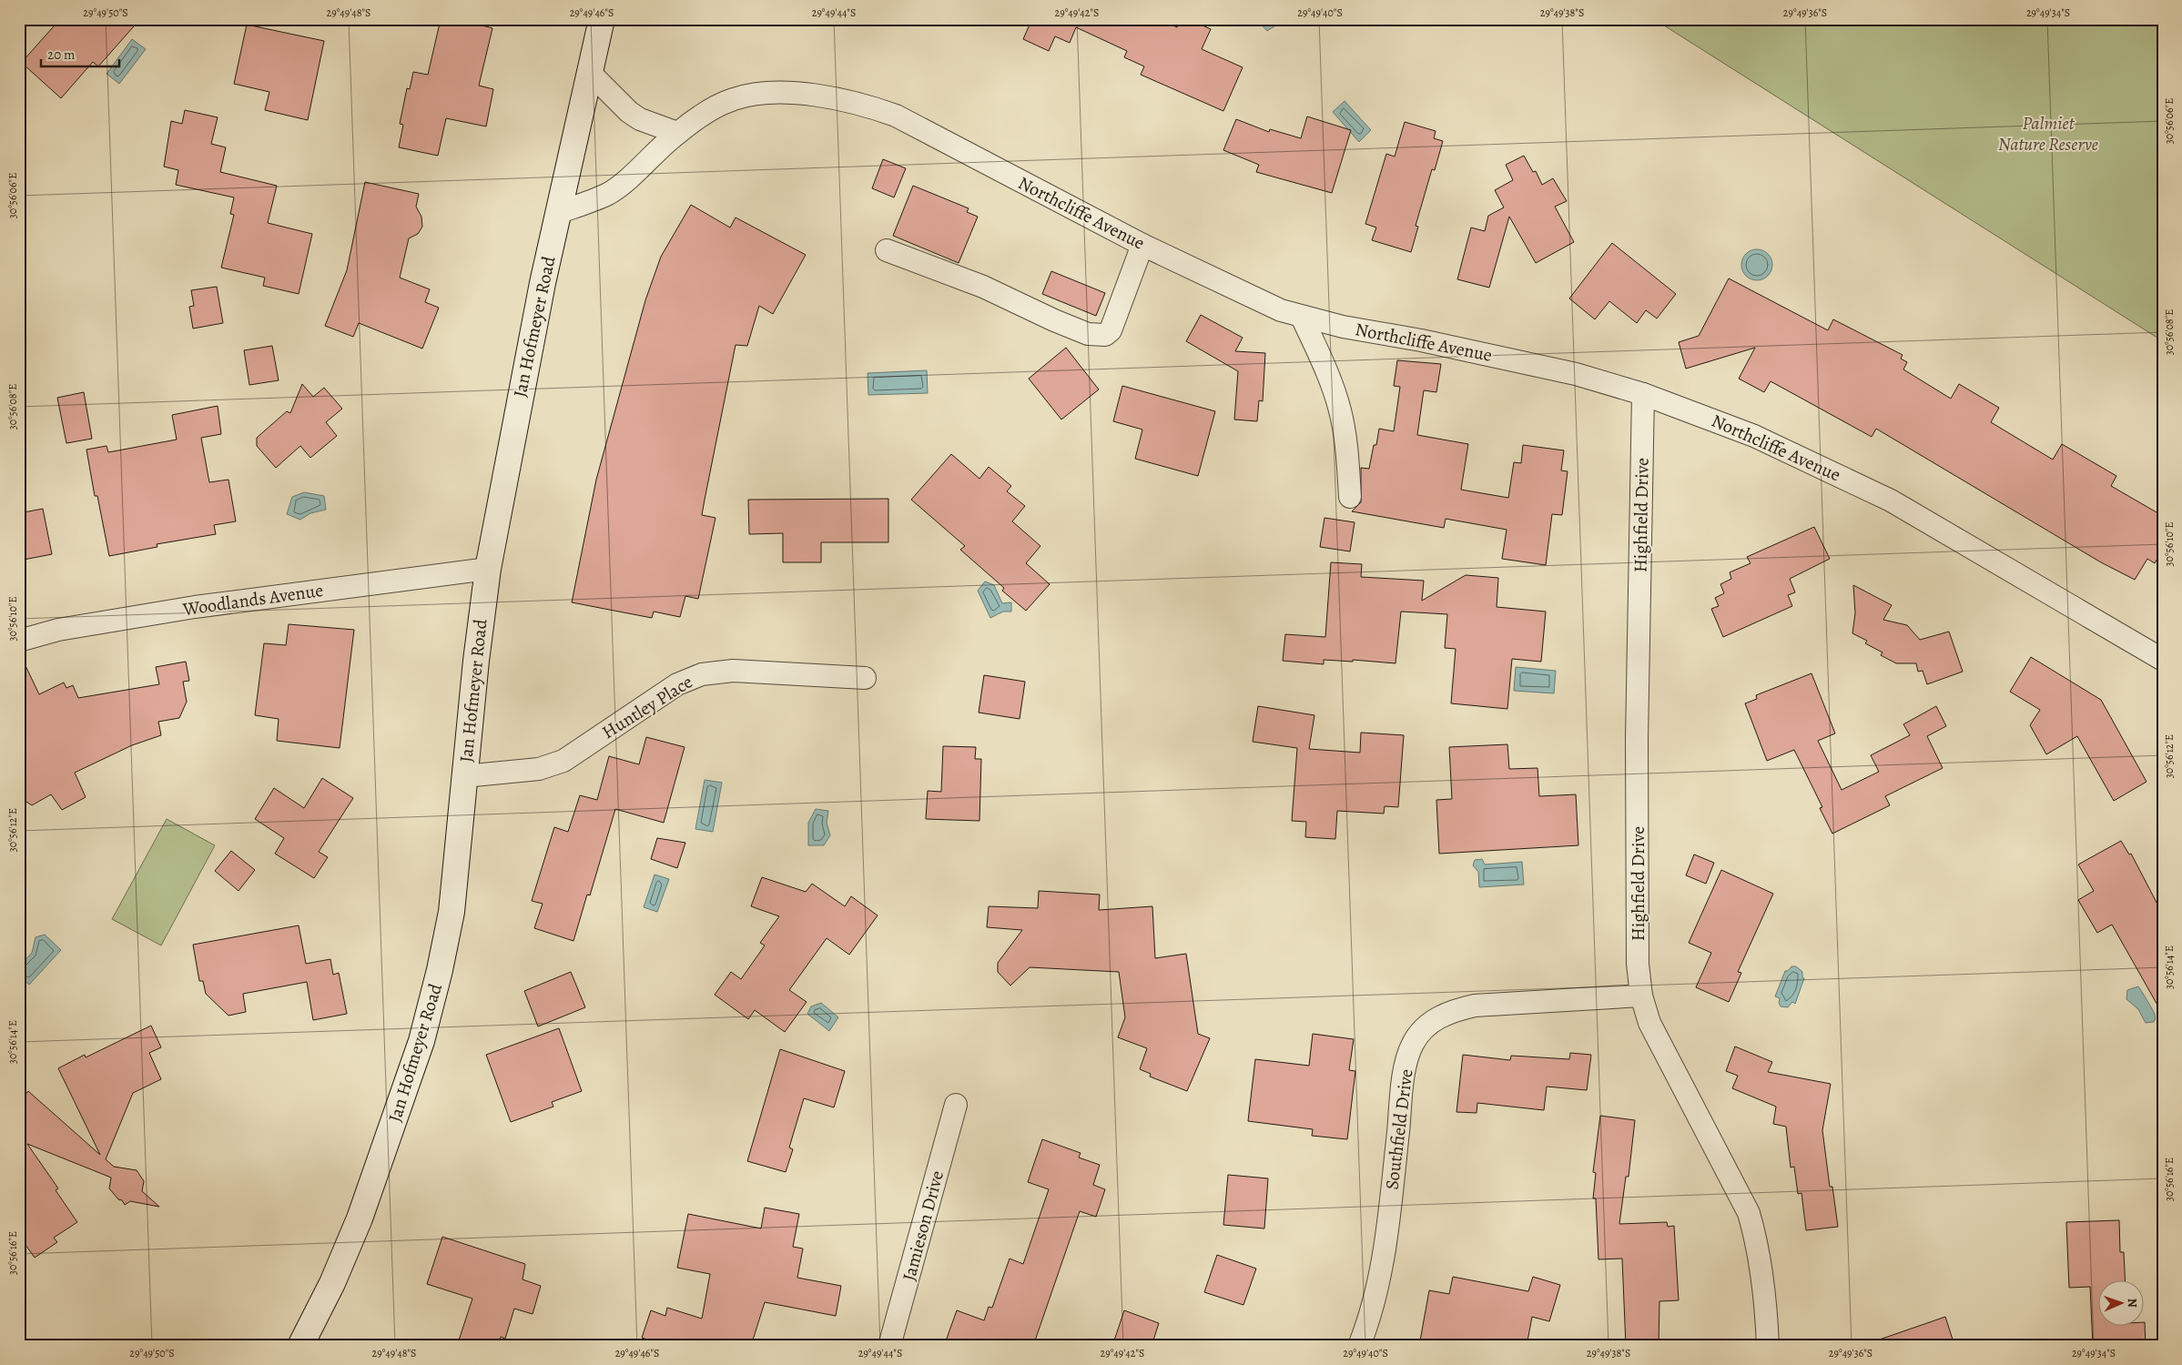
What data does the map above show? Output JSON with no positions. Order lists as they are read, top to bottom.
{
  "streets": {
    "street": [
      "Northcliffe Avenue",
      "Jan Hofmeyer Road",
      "Highfield Drive",
      "Woodlands Avenue",
      "Huntley Place",
      "Southfield Drive",
      "Jamieson Drive"
    ]
  },
  "crossings": [
    ["Northcliffe Avenue", "Jan Hofmeyer Road"],
    ["Northcliffe Avenue", "Highfield Drive"],
    ["Jan Hofmeyer Road", "Woodlands Avenue"],
    ["Jan Hofmeyer Road", "Huntley Place"],
    ["Highfield Drive", "Southfield Drive"]
  ],
  "parks": ["Palmiet Nature Reserve"],
  "scale_bar": "20 m",
  "north": "right",
  "coordinates": [
    "29°49'50\"S",
    "29°49'48\"S",
    "29°49'46\"S",
    "29°49'44\"S",
    "29°49'42\"S",
    "29°49'40\"S",
    "29°49'38\"S",
    "29°49'36\"S",
    "29°49'34\"S",
    "30°56'06\"E",
    "30°56'08\"E",
    "30°56'10\"E",
    "30°56'12\"E",
    "30°56'14\"E",
    "30°56'16\"E"
  ]
}
